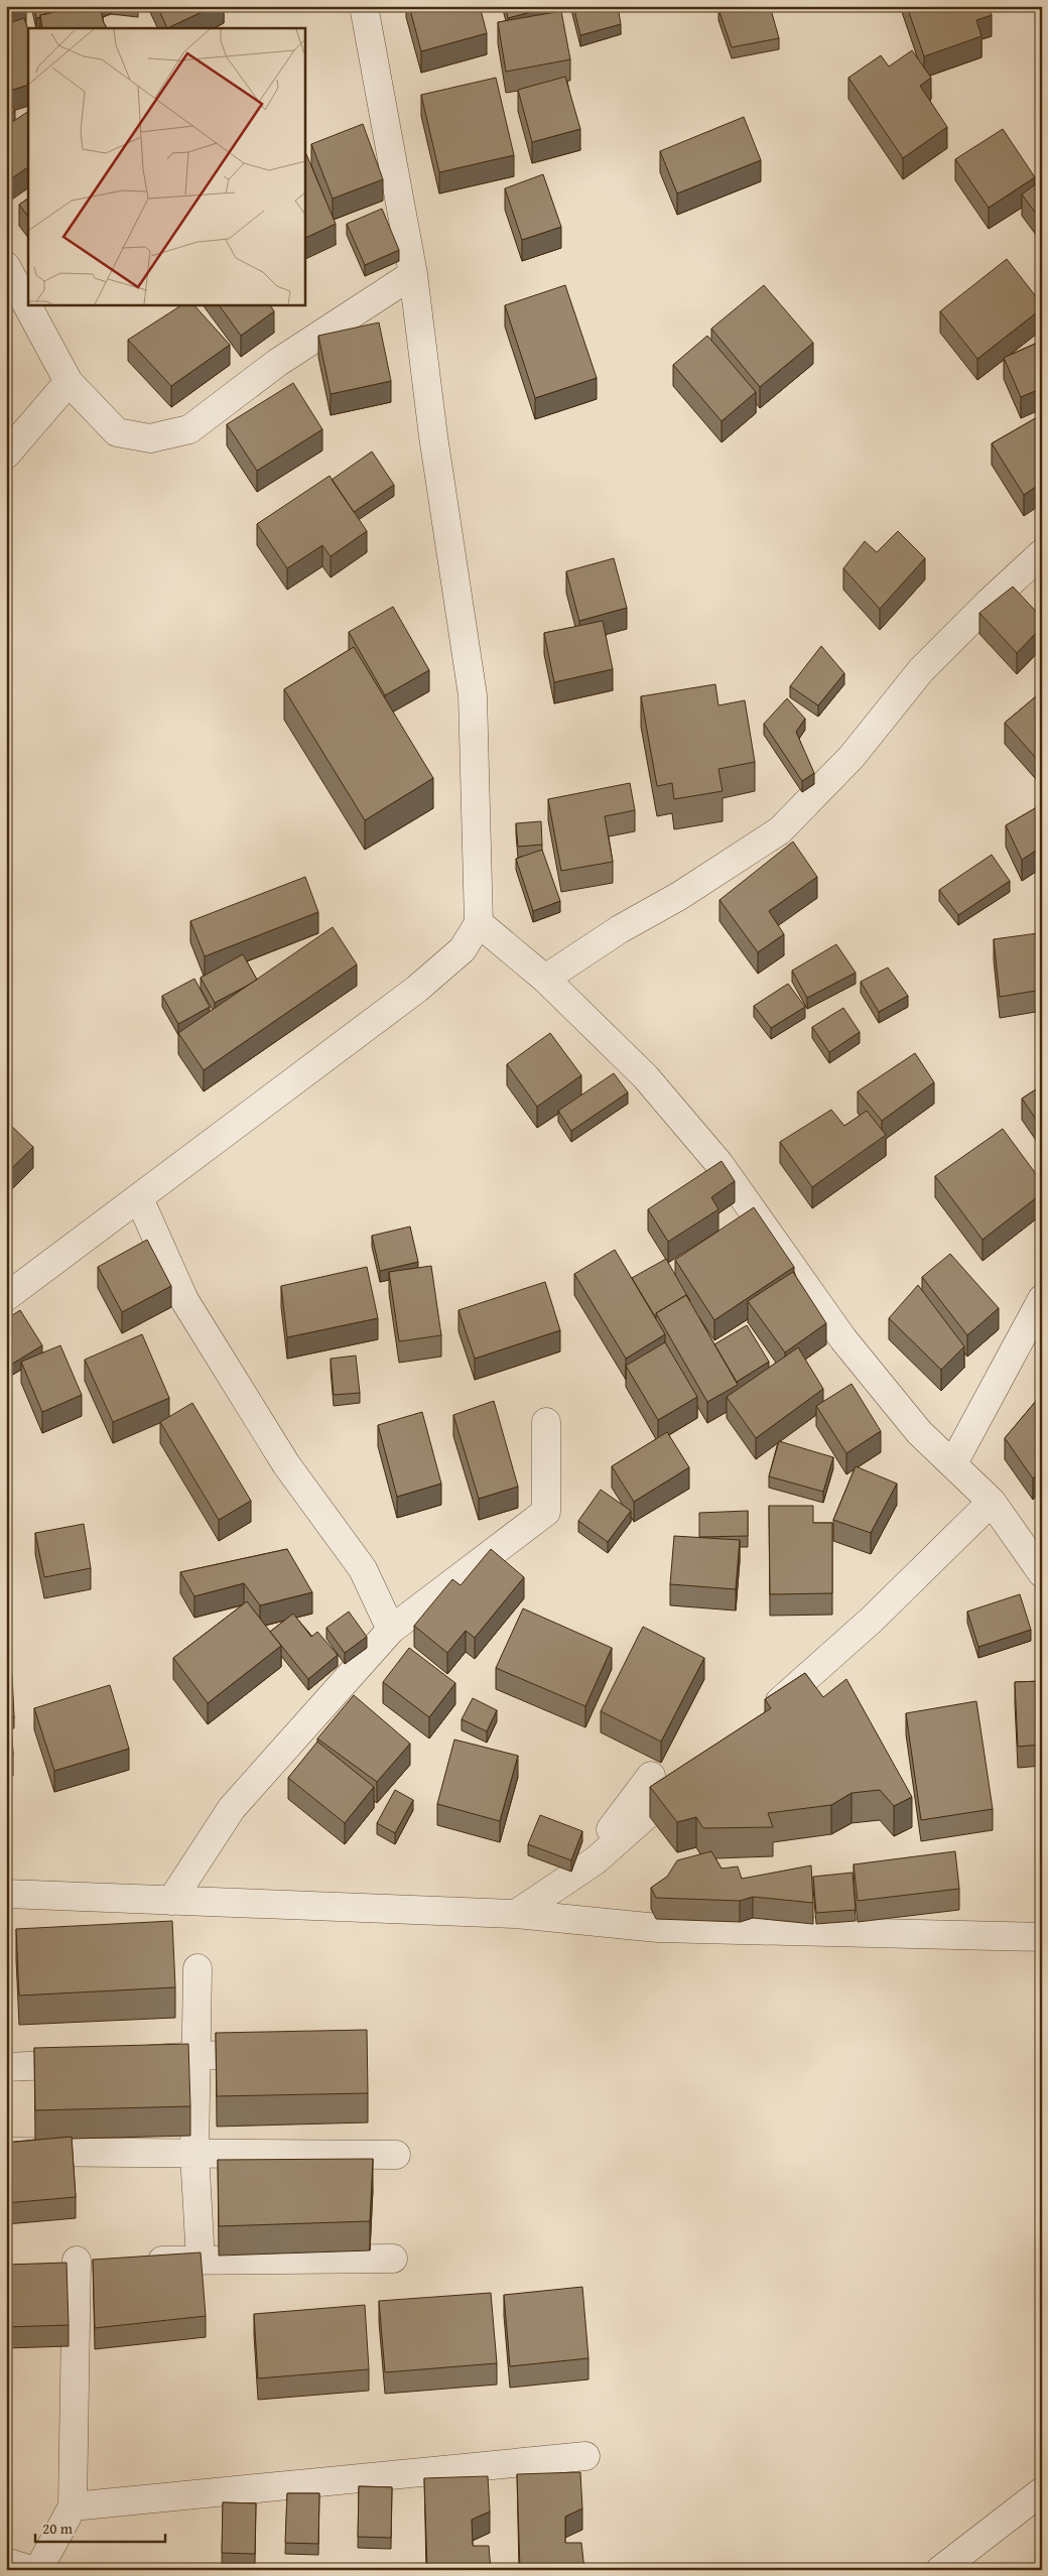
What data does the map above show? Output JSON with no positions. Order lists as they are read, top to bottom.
{
  "scale_bar": "20 m"
}
